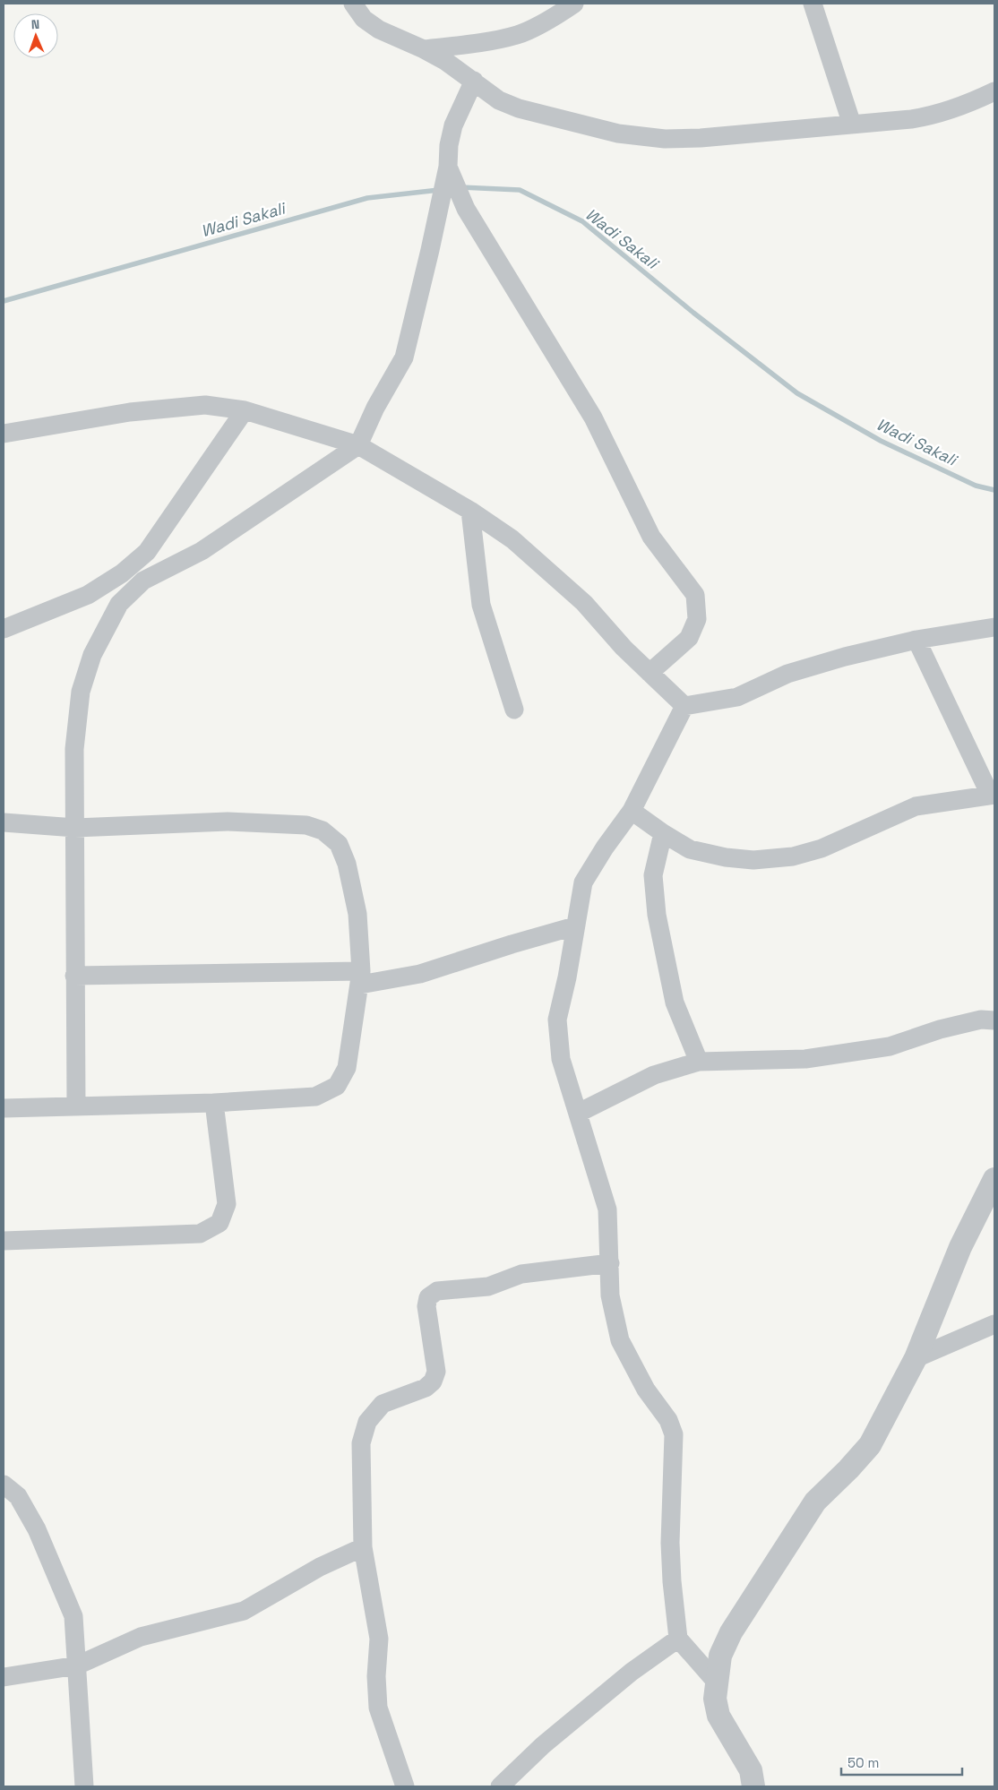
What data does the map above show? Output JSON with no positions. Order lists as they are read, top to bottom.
{
  "water": ["Wadi Sakali"],
  "scale_bar": "50 m",
  "north": "top"
}
